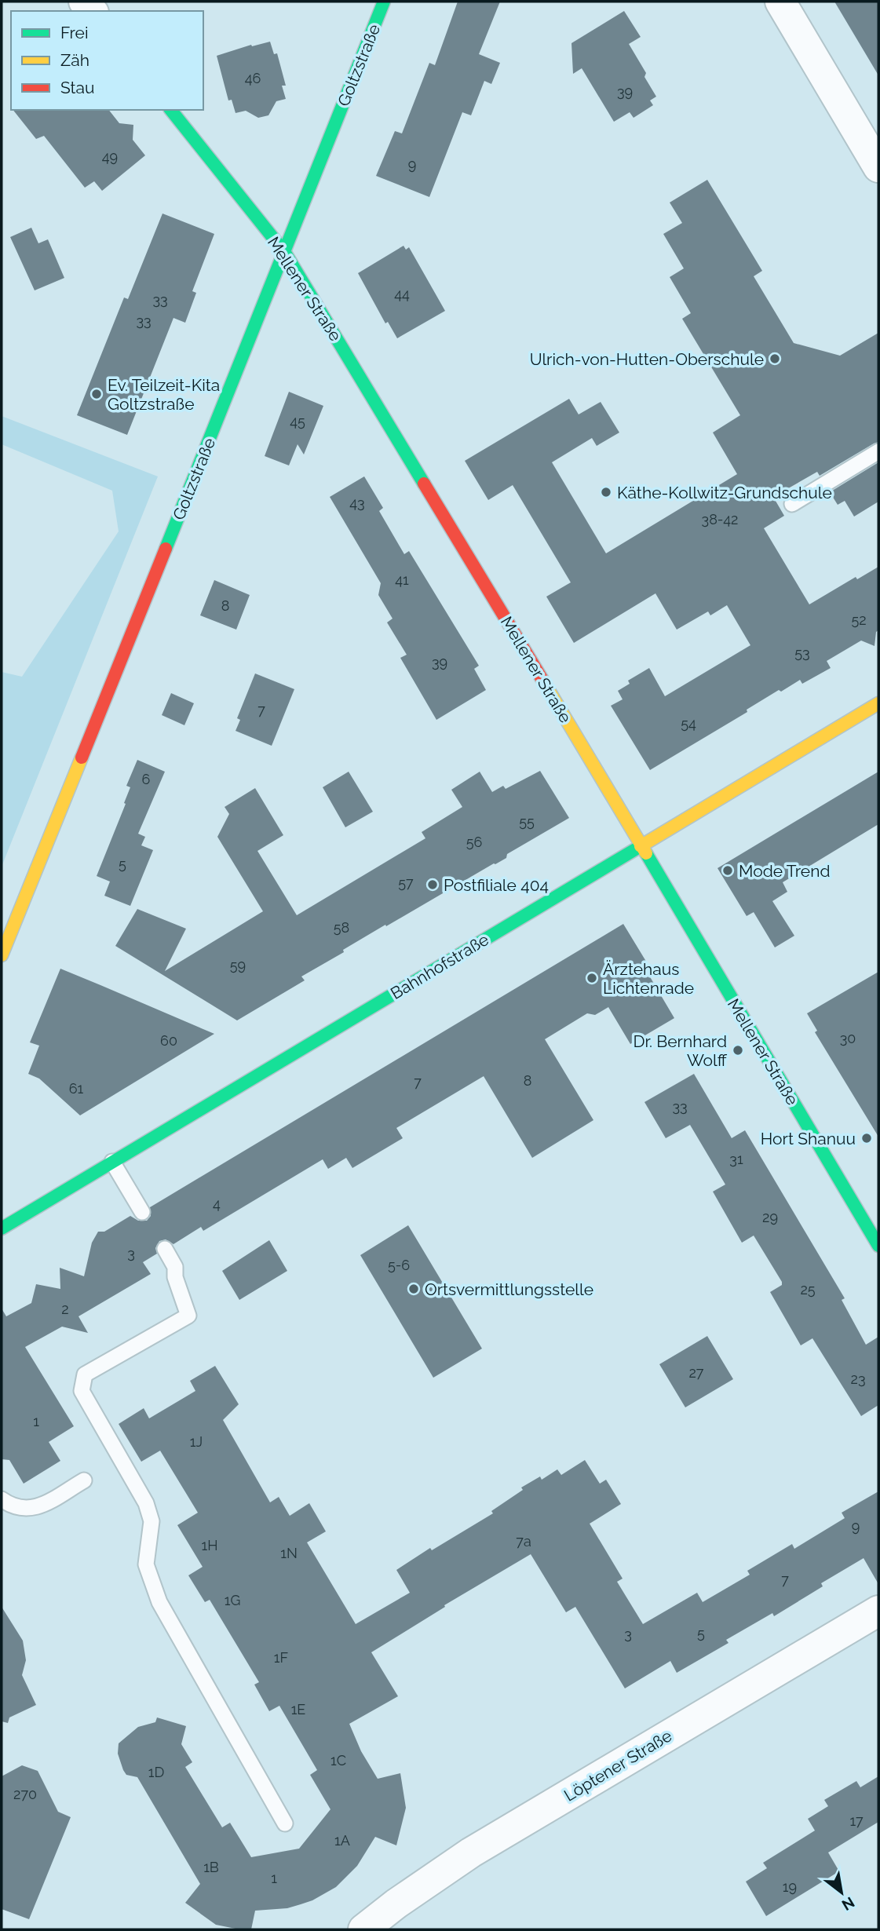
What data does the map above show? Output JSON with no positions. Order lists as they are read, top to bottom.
{
  "streets": {
    "street": [
      "Goltzstraße",
      "Mellener Straße",
      "Bahnhofstraße",
      "Löptener Straße"
    ]
  },
  "crossings": [
    ["Goltzstraße", "Mellener Straße"],
    ["Mellener Straße", "Bahnhofstraße"]
  ],
  "places": [
    "Ulrich-von-Hutten-Oberschule",
    "Ev. Teilzeit-Kita Goltzstraße",
    "Käthe-Kollwitz-Grundschule",
    "Mode Trend",
    "Postfiliale 404",
    "Ärztehaus Lichtenrade",
    "Dr. Bernhard Wolff",
    "Hort Shanuu",
    "Ortsvermittlungsstelle"
  ],
  "house_numbers": [
    "46",
    "39",
    "49",
    "9",
    "44",
    "33",
    "33",
    "45",
    "43",
    "38-42",
    "41",
    "8",
    "52",
    "53",
    "39",
    "7",
    "54",
    "6",
    "55",
    "56",
    "5",
    "57",
    "58",
    "59",
    "30",
    "60",
    "8",
    "7",
    "61",
    "33",
    "31",
    "4",
    "29",
    "3",
    "5-6",
    "25",
    "2",
    "27",
    "23",
    "1",
    "1J",
    "9",
    "7a",
    "1H",
    "1N",
    "7",
    "1G",
    "5",
    "3",
    "1F",
    "1E",
    "1C",
    "1D",
    "270",
    "17",
    "1A",
    "1B",
    "1",
    "19"
  ],
  "legend": ["Frei", "Zäh", "Stau"],
  "north": "bottom right"
}
